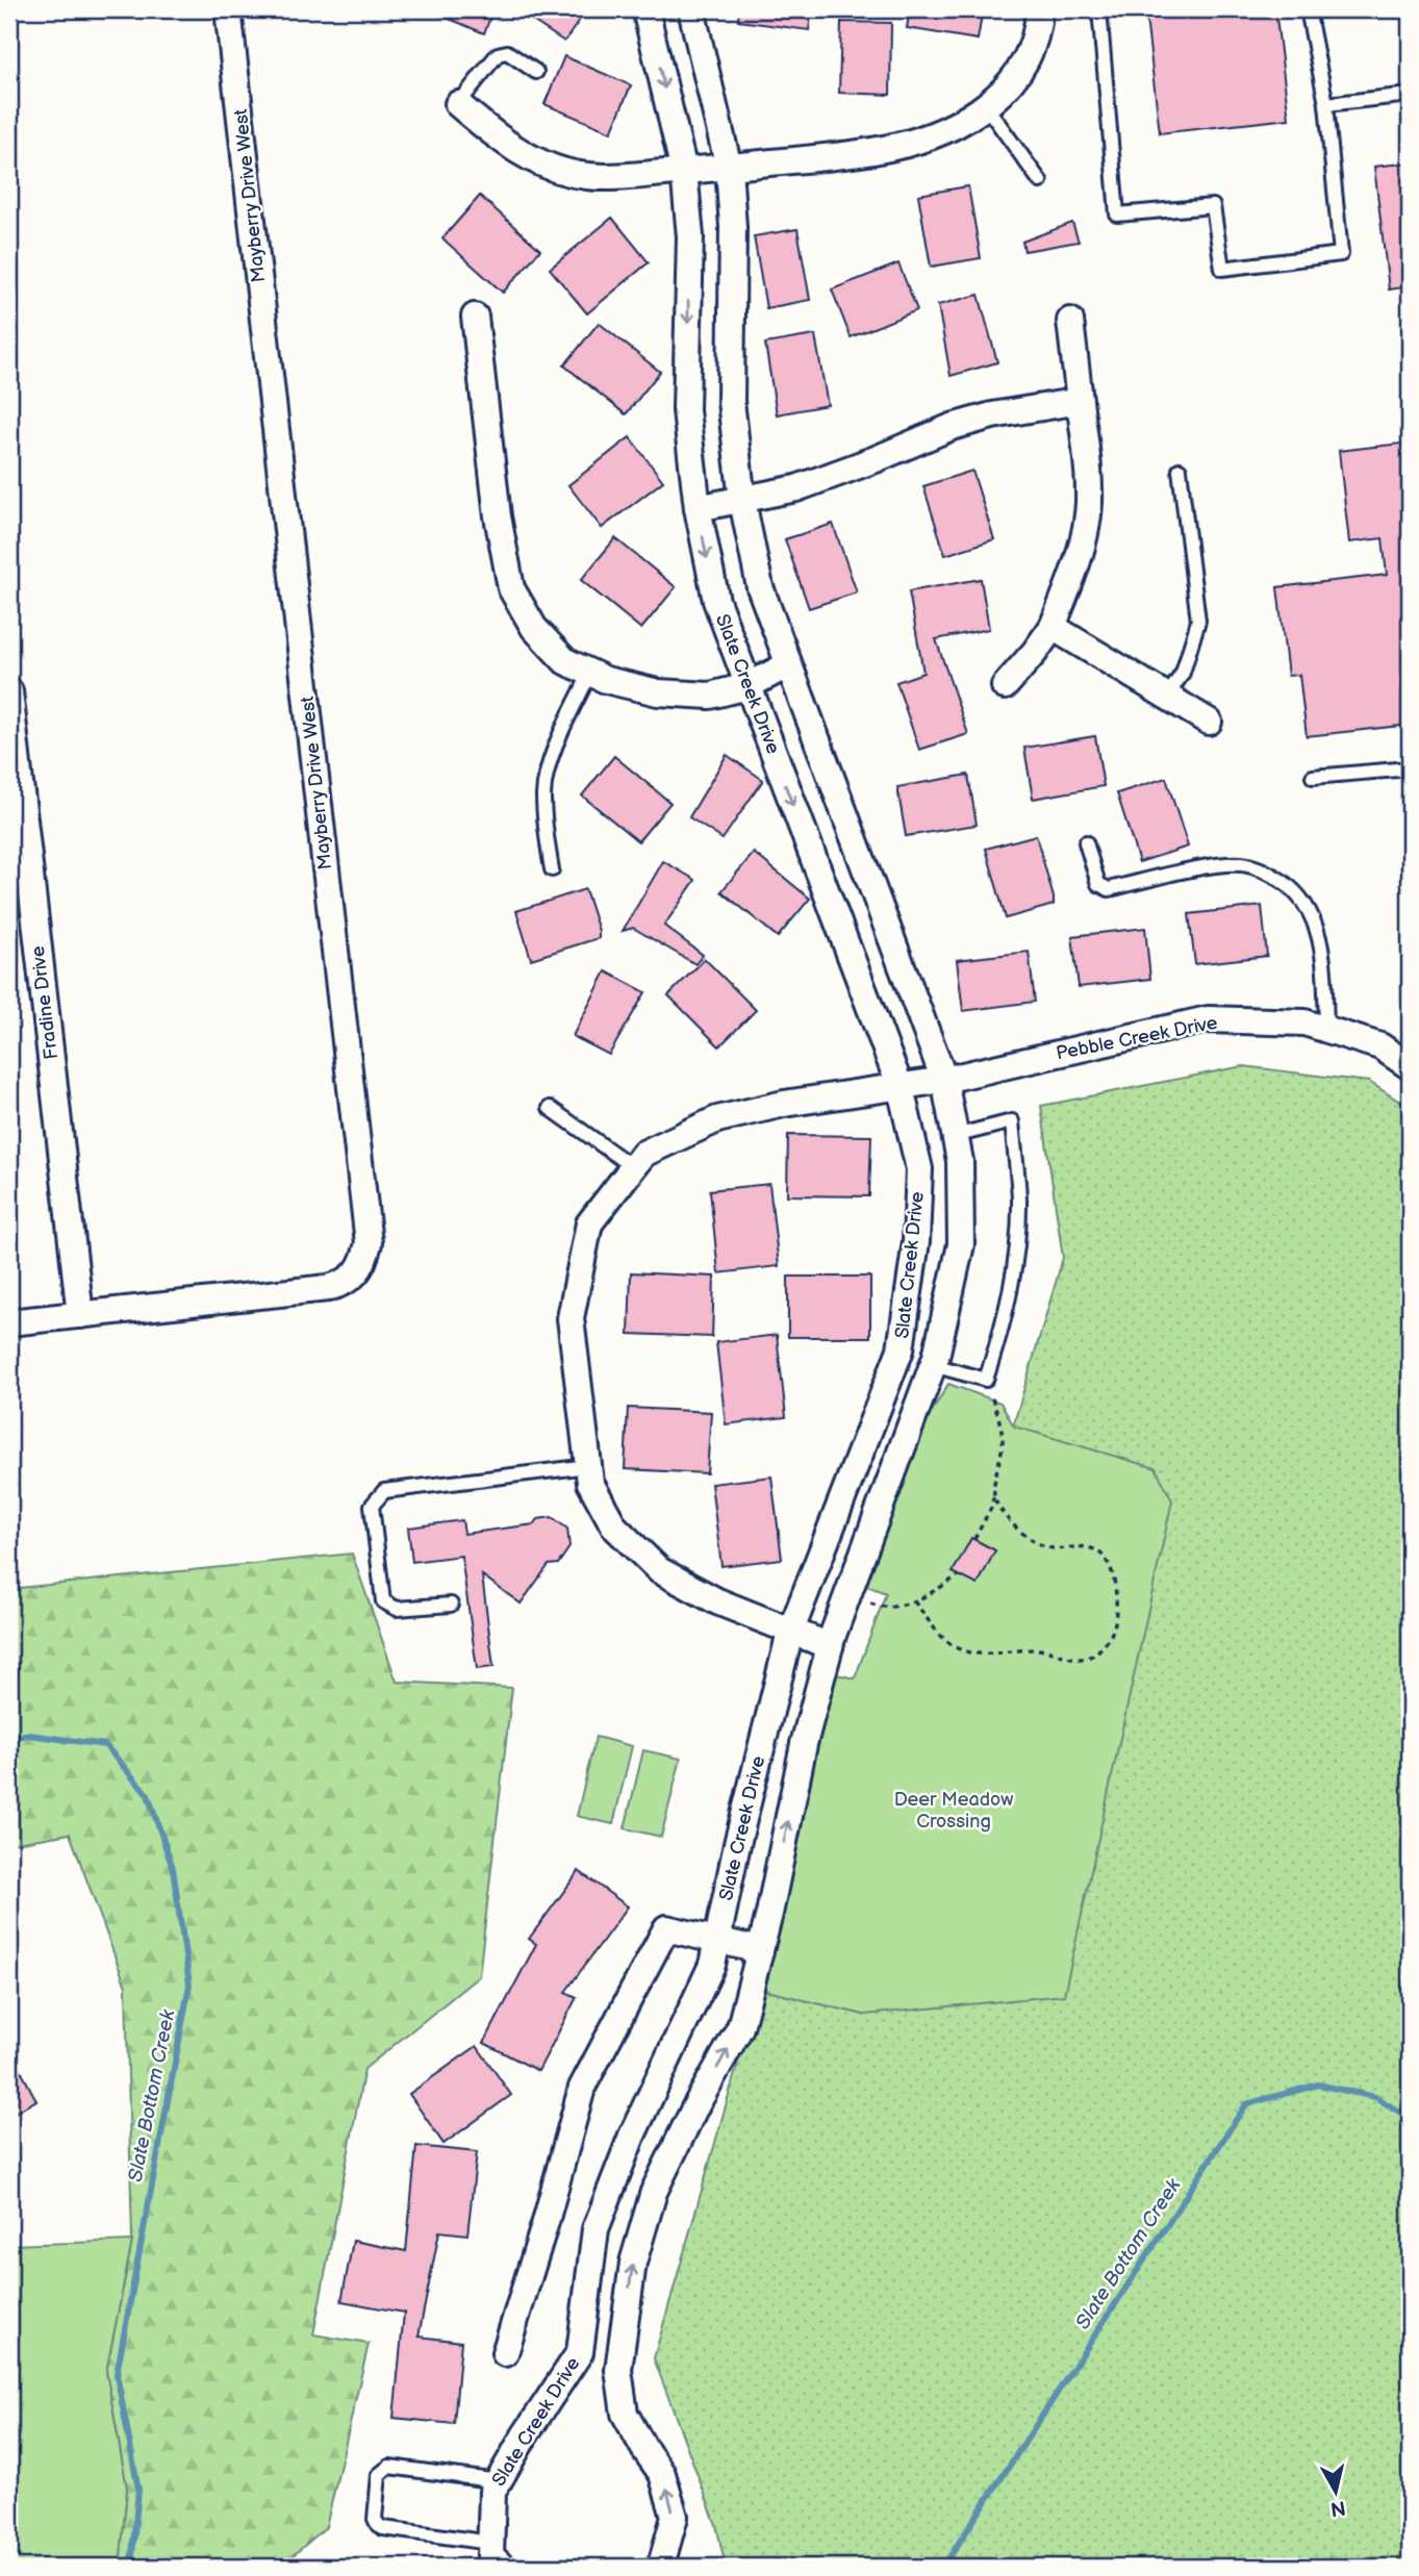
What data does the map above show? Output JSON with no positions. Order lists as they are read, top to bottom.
{
  "streets": {
    "street": [
      "Mayberry Drive West",
      "Slate Creek Drive",
      "Fradine Drive",
      "Pebble Creek Drive"
    ]
  },
  "crossings": [
    ["Mayberry Drive West", "Fradine Drive"],
    ["Slate Creek Drive", "Pebble Creek Drive"]
  ],
  "water": ["Slate Bottom Creek"],
  "parks": ["Deer Meadow Crossing"],
  "north": "bottom"
}
